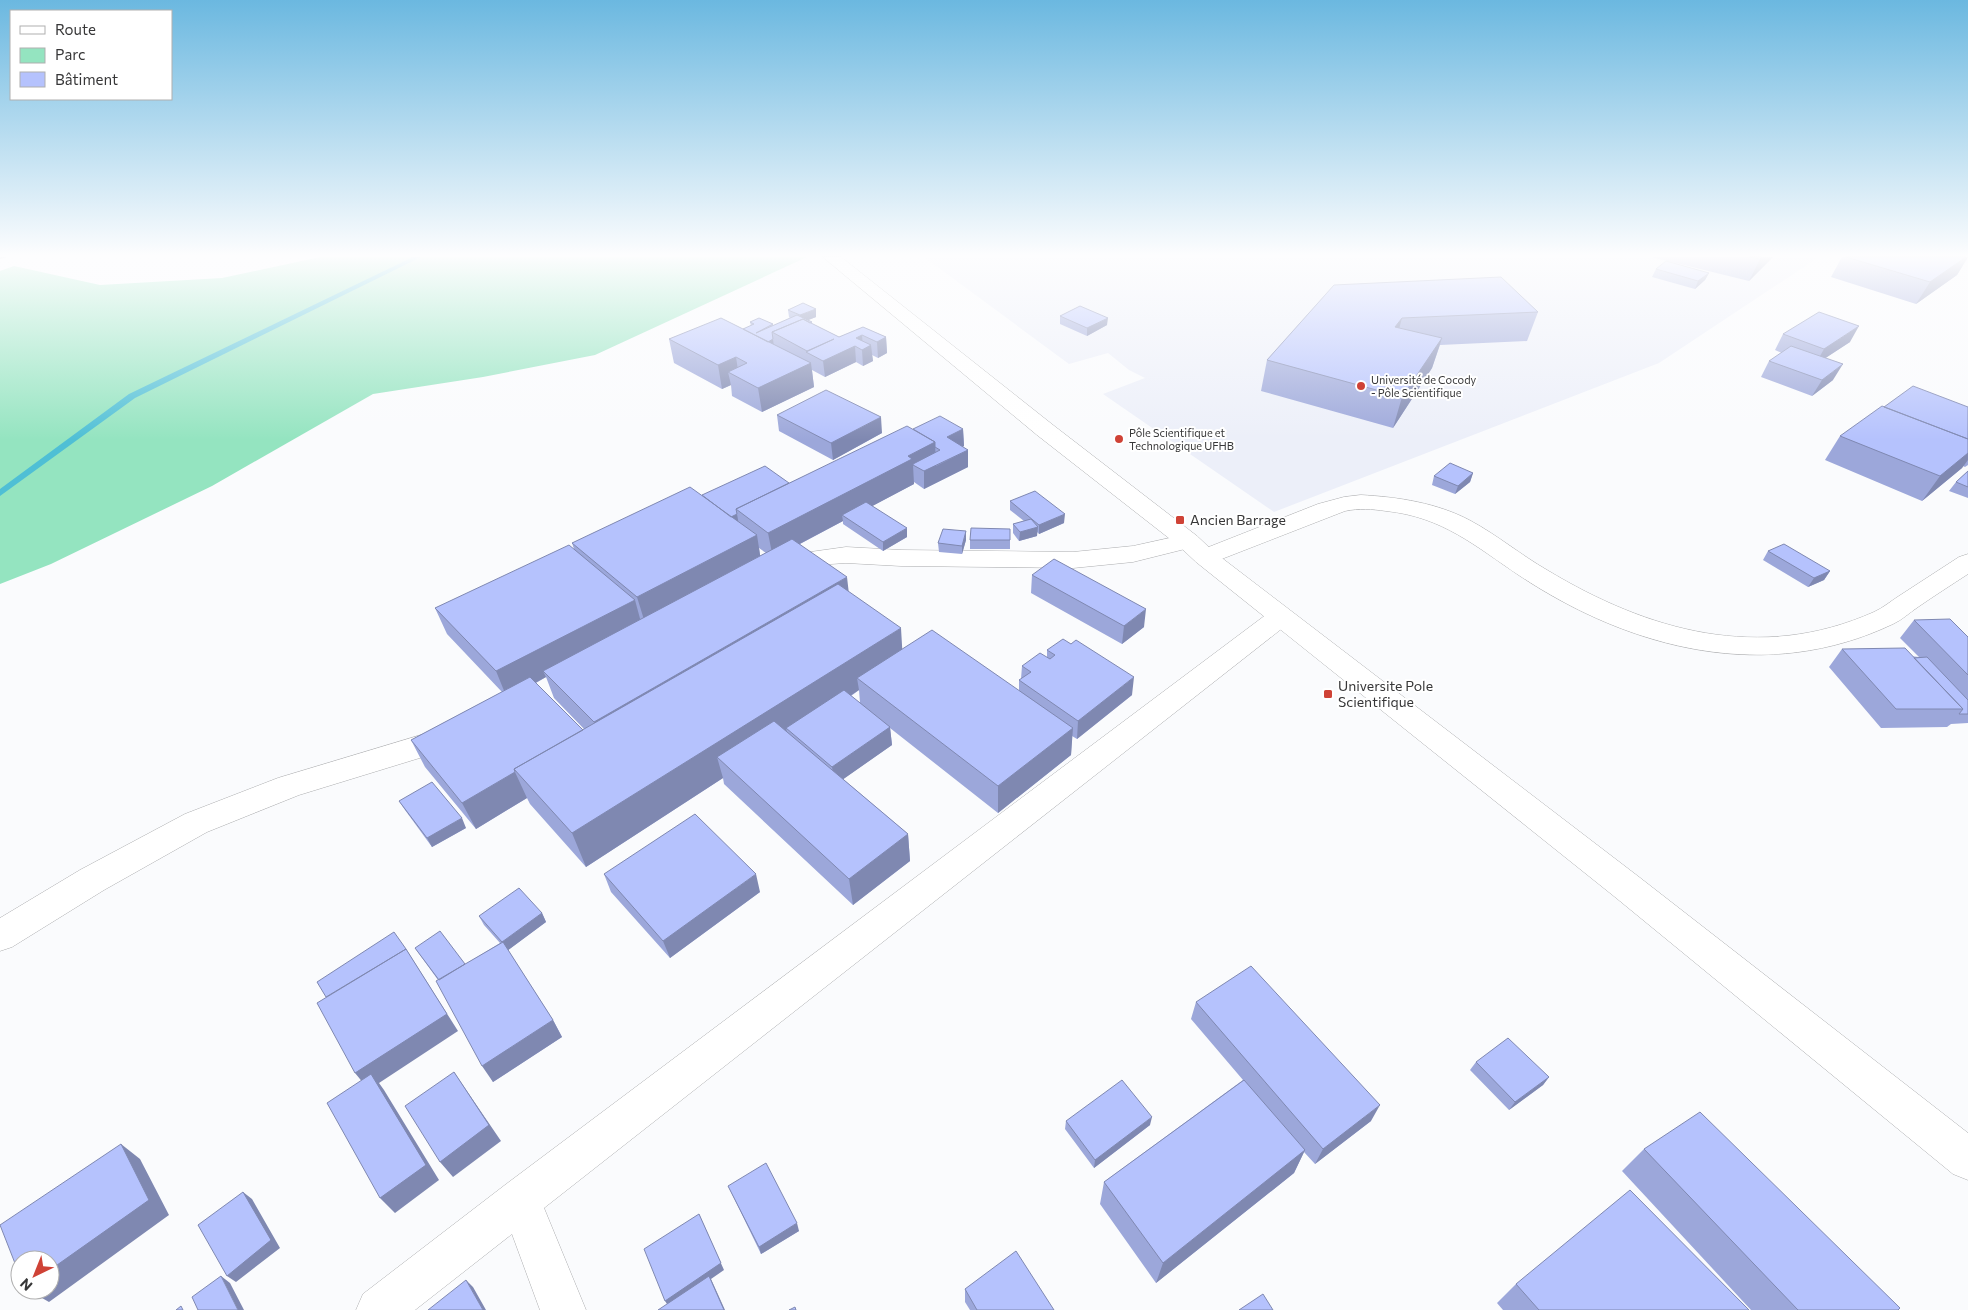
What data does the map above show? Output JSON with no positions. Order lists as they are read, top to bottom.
{
  "places": {
    "other": ["Université de Cocody - Pôle Scientifique", "Pôle Scientifique et Technologique UFHB"],
    "transit": ["Ancien Barrage", "Universite Pole Scientifique"]
  },
  "legend": ["Route", "Parc", "Bâtiment"],
  "north": "bottom left"
}
